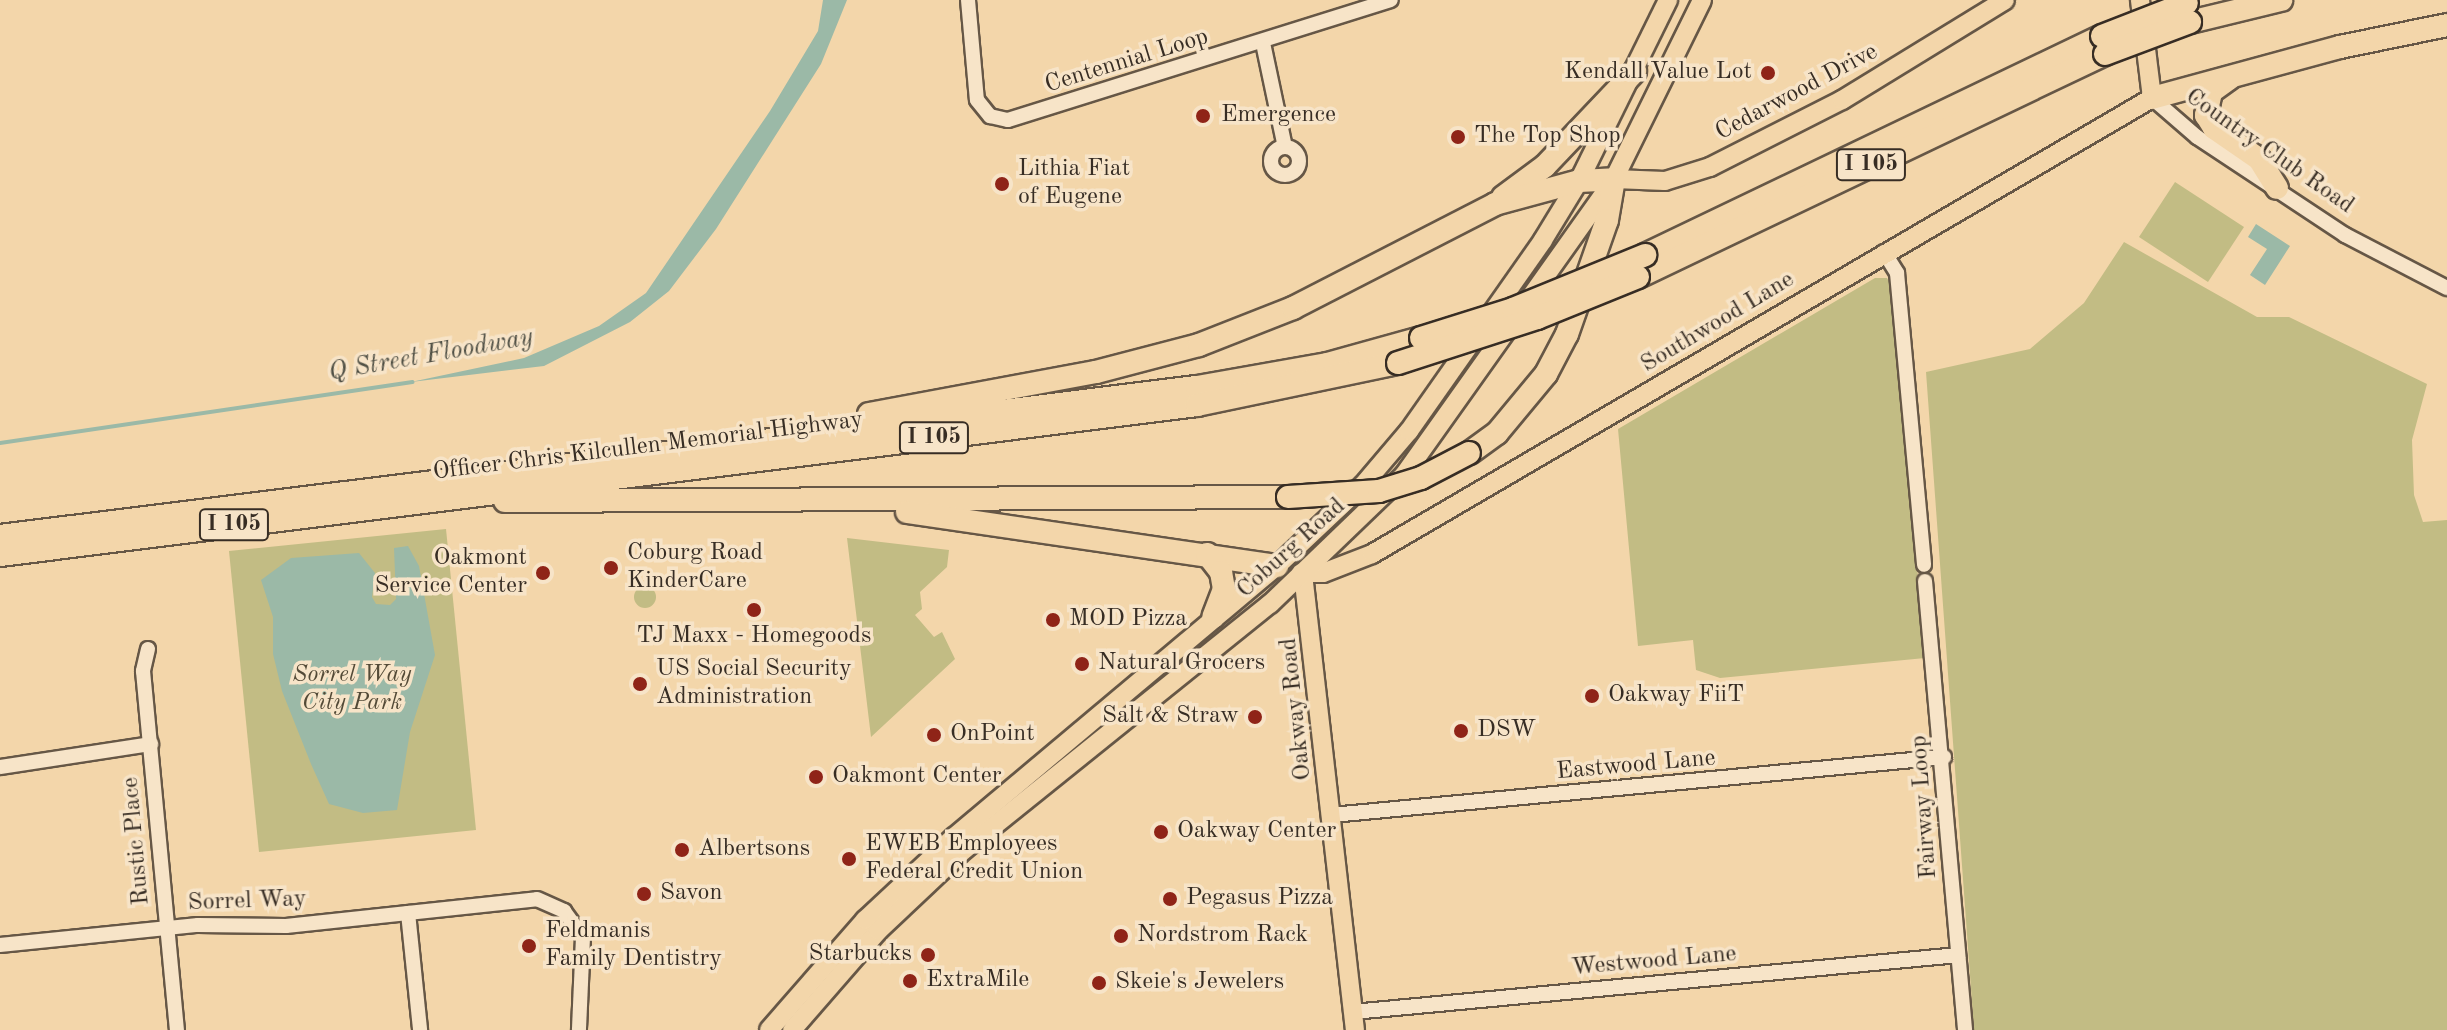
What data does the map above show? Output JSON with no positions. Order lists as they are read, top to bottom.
{
  "streets": {
    "highway": ["I 105", "Officer Chris Kilcullen Memorial Highway"],
    "main road": [
      "Cedarwood Drive",
      "Country Club Road",
      "Southwood Lane",
      "Coburg Road",
      "Oakway Road"
    ],
    "street": [
      "Centennial Loop",
      "Eastwood Lane",
      "Fairway Loop",
      "Rustic Place",
      "Sorrel Way",
      "Westwood Lane"
    ]
  },
  "crossings": [
    ["Cedarwood Drive", "Coburg Road"],
    ["Country Club Road", "Southwood Lane"],
    ["Southwood Lane", "Coburg Road"],
    ["Southwood Lane", "Oakway Road"],
    ["Coburg Road", "Oakway Road"],
    ["Oakway Road", "Eastwood Lane"],
    ["Oakway Road", "Westwood Lane"],
    ["Eastwood Lane", "Fairway Loop"],
    ["Fairway Loop", "Westwood Lane"],
    ["Rustic Place", "Sorrel Way"]
  ],
  "water": ["Q Street Floodway"],
  "parks": ["Sorrel Way City Park"],
  "places": [
    "Kendall Value Lot",
    "Emergence",
    "The Top Shop",
    "Lithia Fiat of Eugene",
    "Coburg Road KinderCare",
    "Oakmont Service Center",
    "TJ Maxx - Homegoods",
    "MOD Pizza",
    "Natural Grocers",
    "US Social Security Administration",
    "Oakway FiiT",
    "Salt & Straw",
    "DSW",
    "OnPoint",
    "Oakmont Center",
    "Oakway Center",
    "Albertsons",
    "EWEB Employees Federal Credit Union",
    "Savon",
    "Pegasus Pizza",
    "Nordstrom Rack",
    "Feldmanis Family Dentistry",
    "Starbucks",
    "ExtraMile",
    "Skeie's Jewelers"
  ]
}
